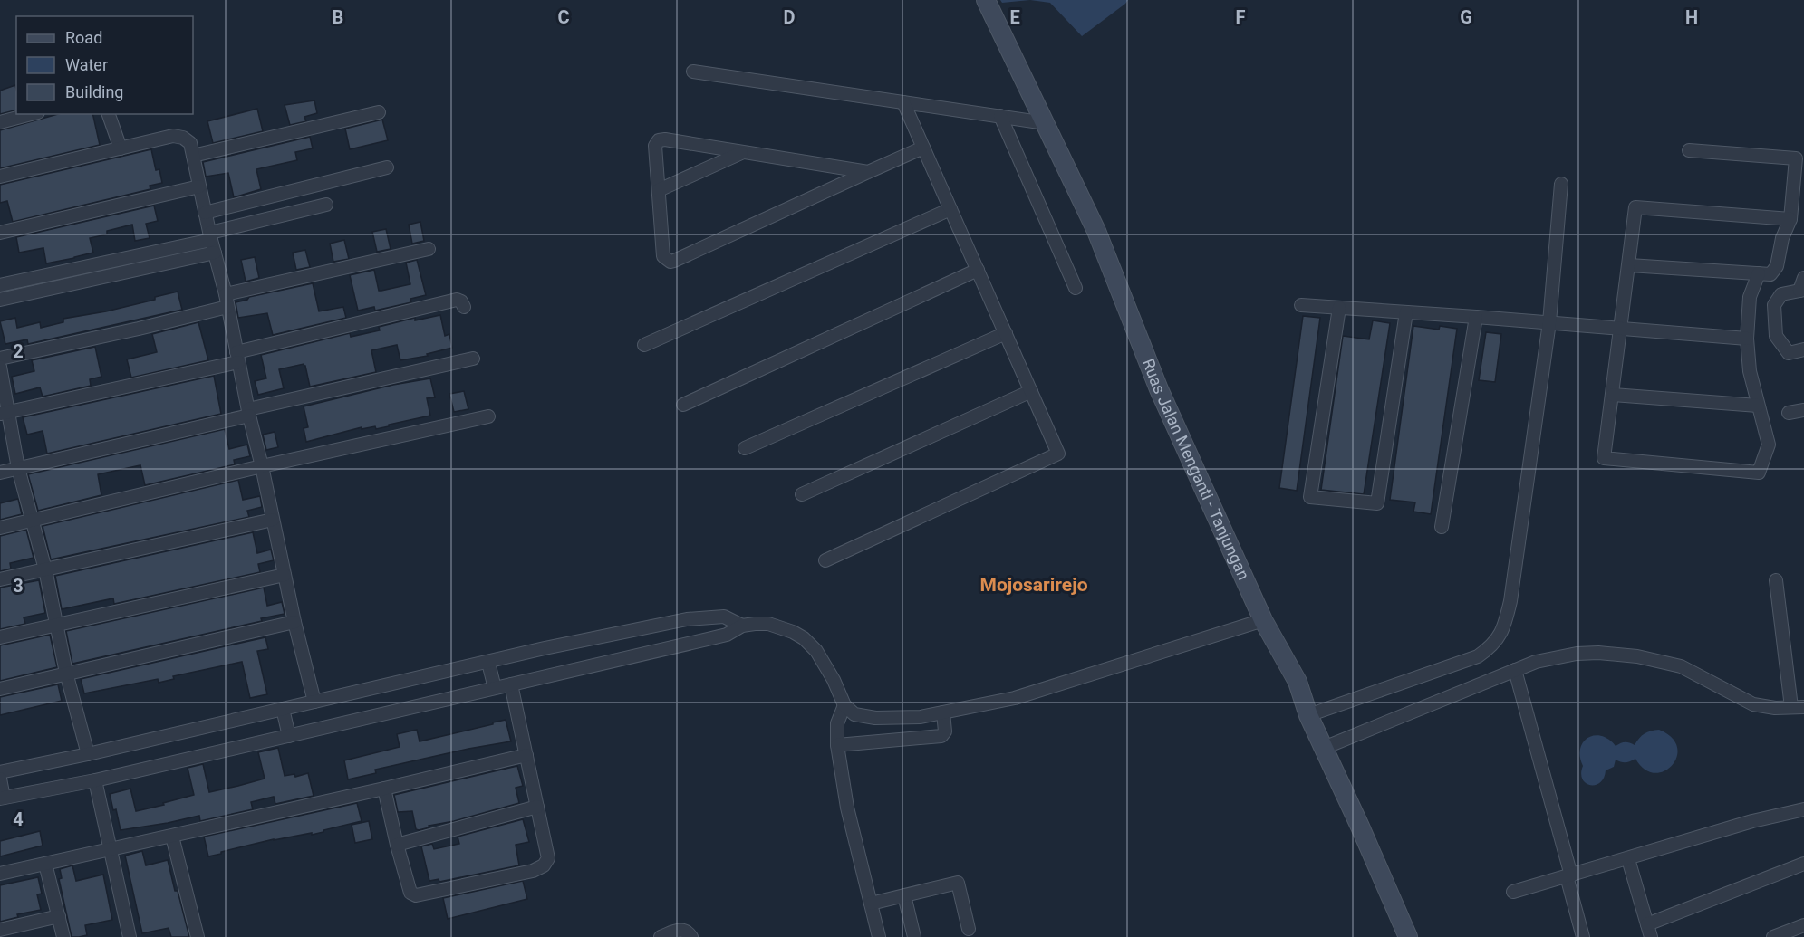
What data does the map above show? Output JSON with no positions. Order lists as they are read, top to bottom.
{
  "streets": {
    "main road": ["Ruas Jalan Menganti - Tanjungan"]
  },
  "districts": ["Mojosarirejo"],
  "legend": ["Road", "Water", "Building"],
  "grid": {
    "columns": [
      "B",
      "C",
      "D",
      "E",
      "F",
      "G",
      "H"
    ],
    "rows": ["2", "3", "4"]
  }
}
